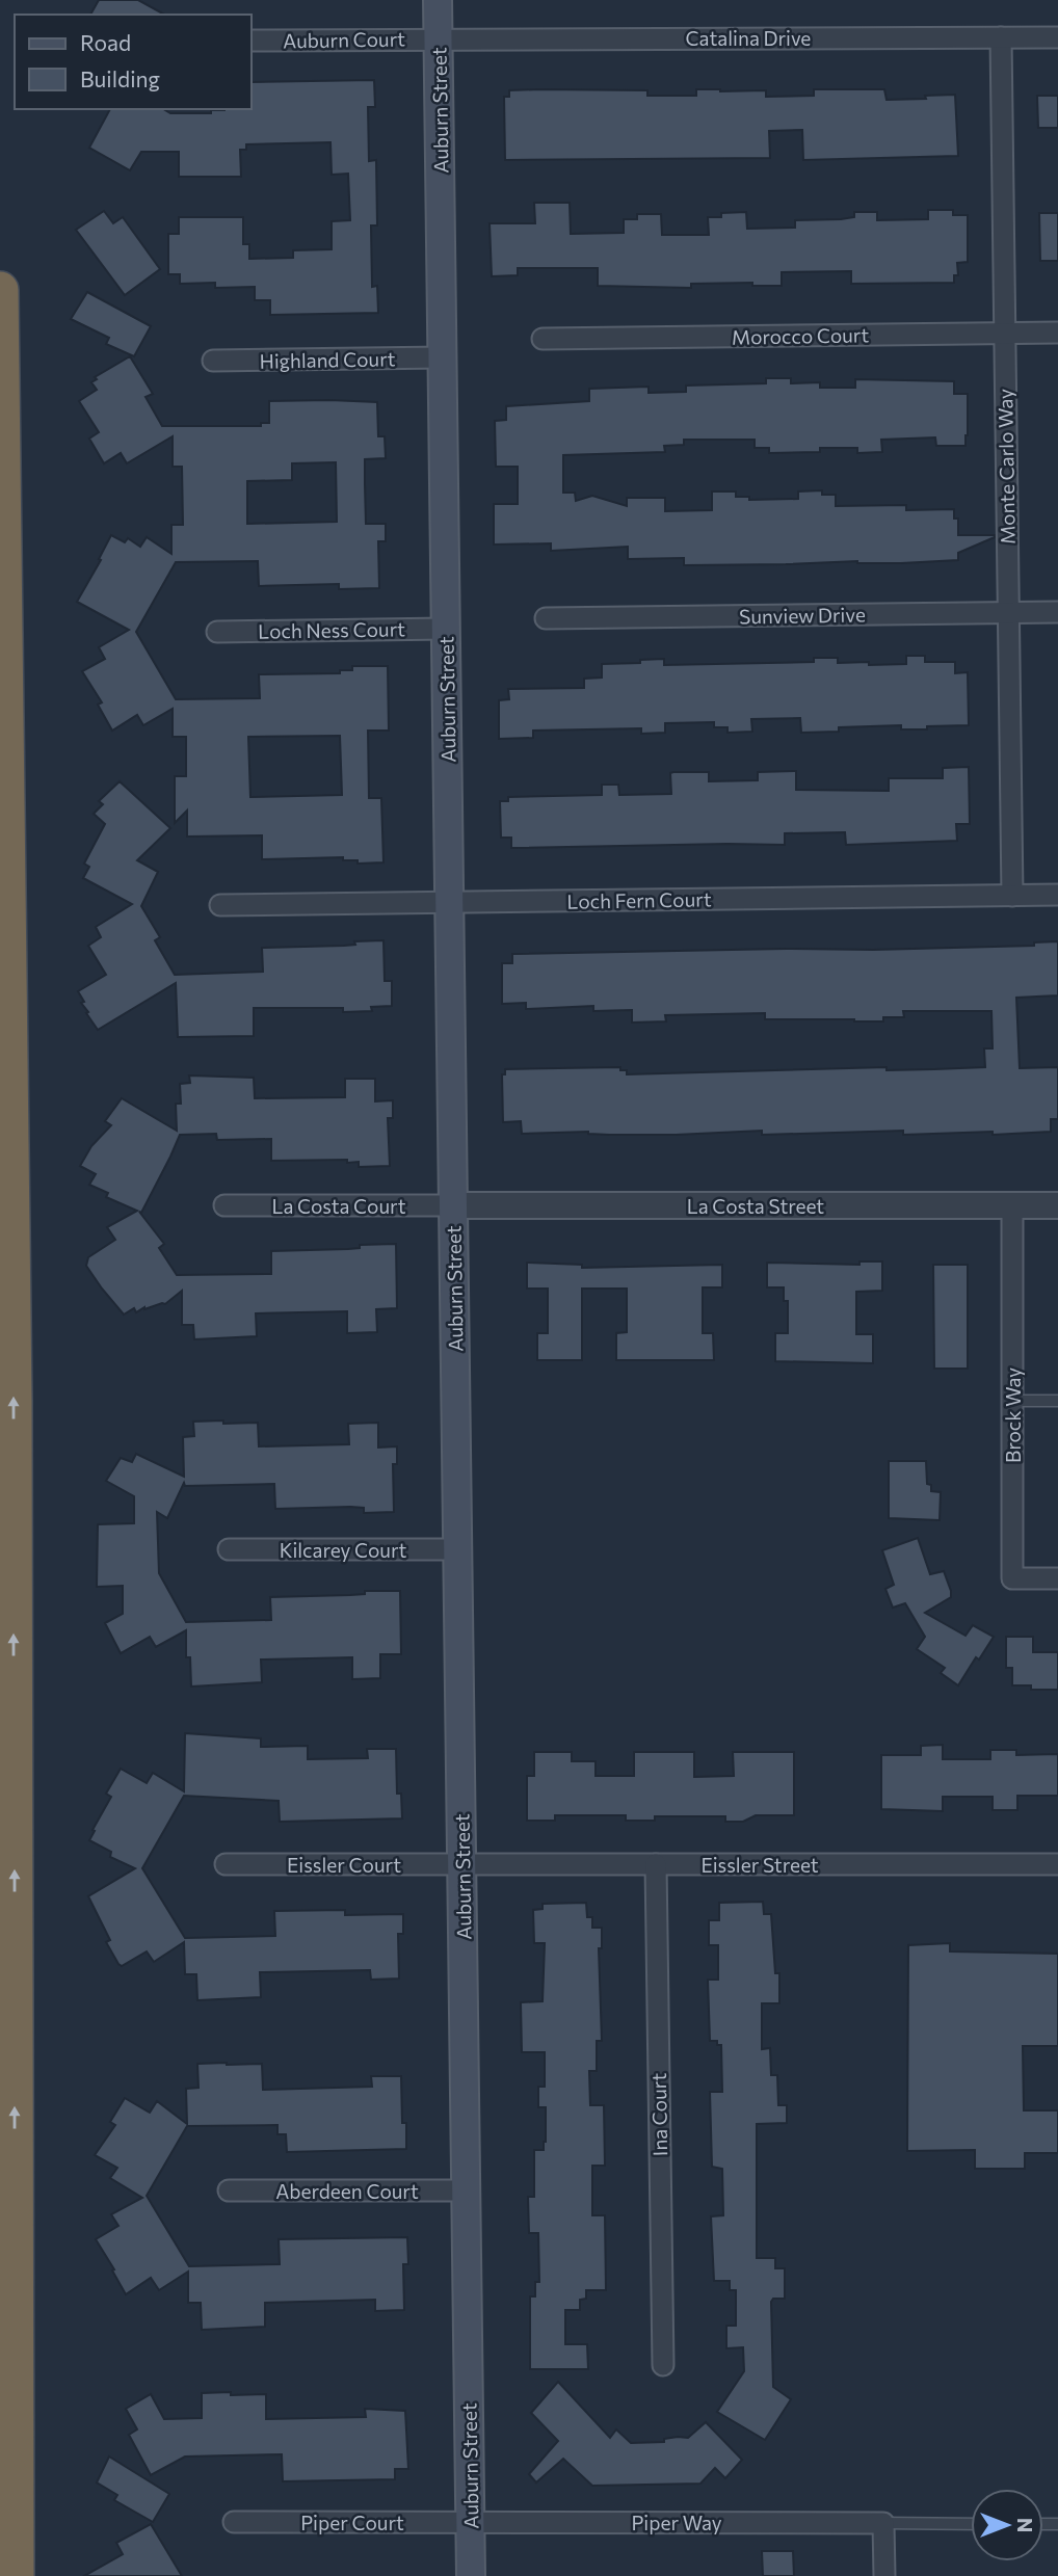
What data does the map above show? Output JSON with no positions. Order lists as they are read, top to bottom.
{
  "streets": {
    "main road": ["Auburn Street"],
    "street": [
      "Catalina Drive",
      "Auburn Court",
      "Morocco Court",
      "Highland Court",
      "Monte Carlo Way",
      "Sunview Drive",
      "Loch Ness Court",
      "Loch Fern Court",
      "La Costa Court",
      "La Costa Street",
      "Brock Way",
      "Kilcarey Court",
      "Eissler Court",
      "Eissler Street",
      "Ina Court",
      "Aberdeen Court",
      "Piper Court",
      "Piper Way"
    ]
  },
  "crossings": [
    ["Catalina Drive", "Auburn Court"],
    ["Catalina Drive", "Auburn Street"],
    ["Catalina Drive", "Monte Carlo Way"],
    ["Auburn Court", "Auburn Street"],
    ["Auburn Street", "Highland Court"],
    ["Auburn Street", "Loch Ness Court"],
    ["Auburn Street", "Loch Fern Court"],
    ["Auburn Street", "La Costa Court"],
    ["Auburn Street", "La Costa Street"],
    ["Auburn Street", "Kilcarey Court"],
    ["Auburn Street", "Eissler Court"],
    ["Auburn Street", "Eissler Street"],
    ["Auburn Street", "Aberdeen Court"],
    ["Auburn Street", "Piper Court"],
    ["Auburn Street", "Piper Way"],
    ["Morocco Court", "Monte Carlo Way"],
    ["Monte Carlo Way", "Sunview Drive"],
    ["Monte Carlo Way", "Loch Fern Court"],
    ["La Costa Court", "La Costa Street"],
    ["La Costa Street", "Brock Way"],
    ["Eissler Court", "Eissler Street"],
    ["Eissler Street", "Ina Court"],
    ["Piper Court", "Piper Way"]
  ],
  "legend": ["Road", "Building"],
  "north": "right"
}
